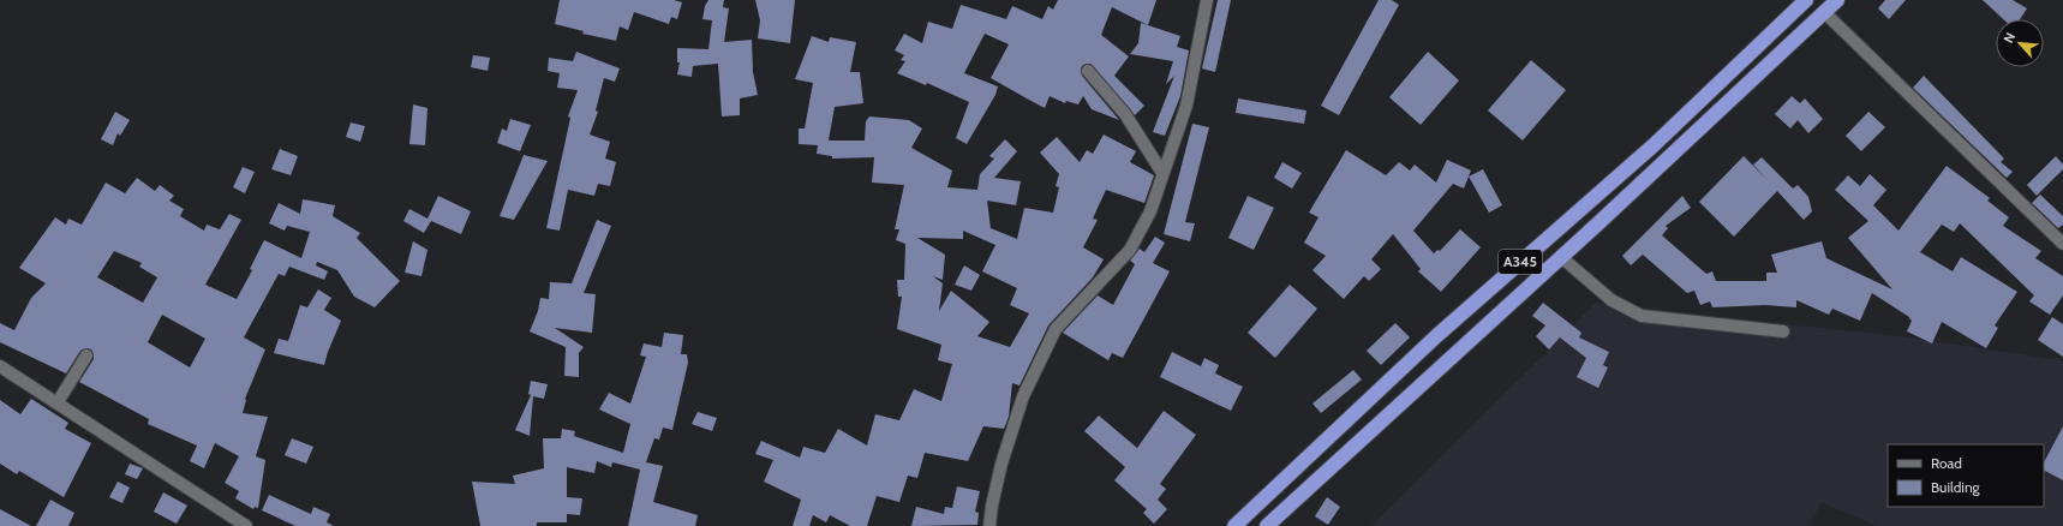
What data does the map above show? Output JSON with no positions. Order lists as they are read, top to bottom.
{
  "streets": {
    "highway": ["A345"]
  },
  "legend": ["Road", "Building"],
  "north": "top left"
}
